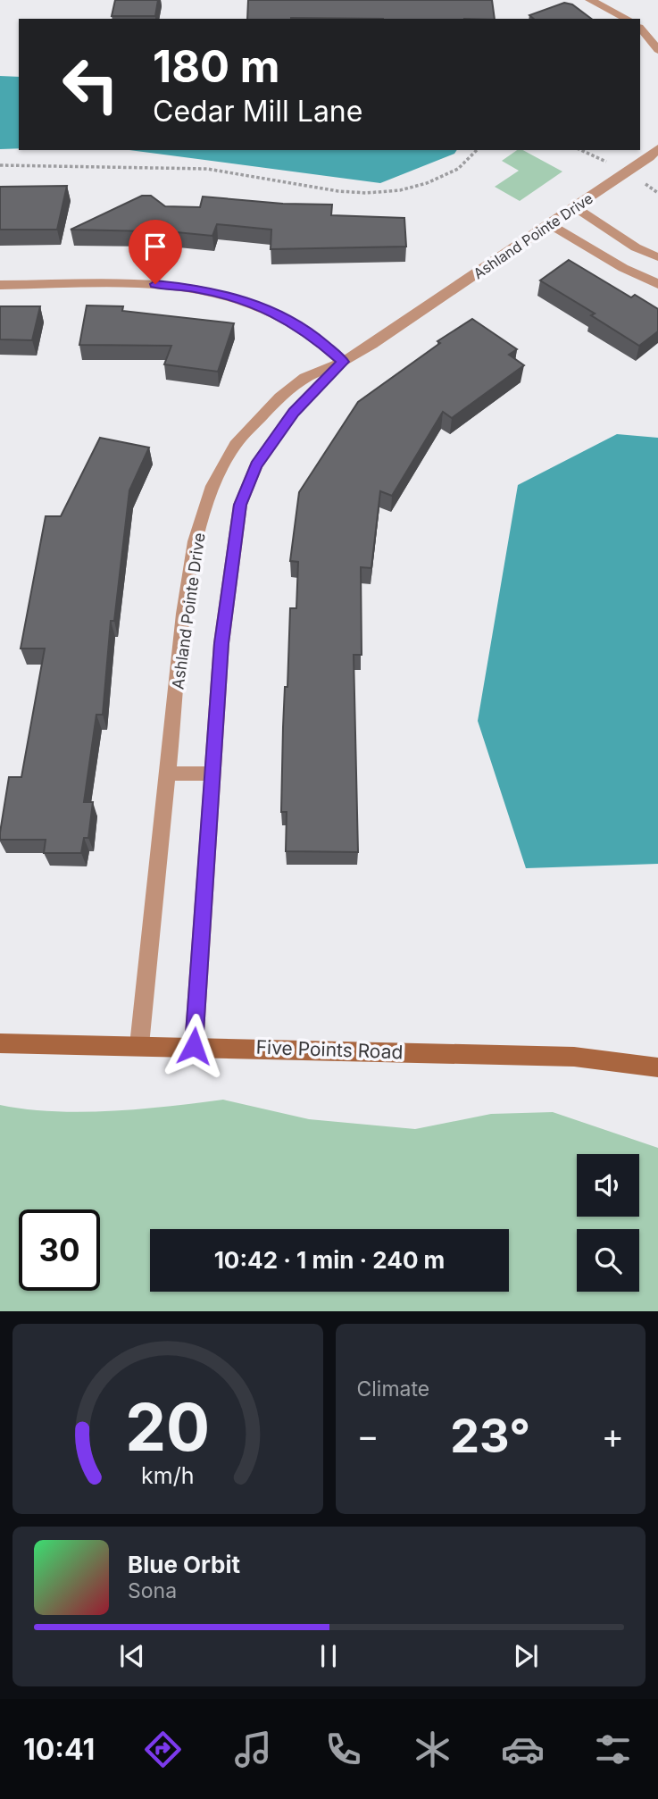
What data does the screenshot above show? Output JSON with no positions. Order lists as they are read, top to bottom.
{
  "streets": {
    "street": ["Ashland Pointe Drive", "Five Points Road"]
  },
  "crossings": [
    ["Ashland Pointe Drive", "Five Points Road"]
  ],
  "page": {
    "turn": ["180 m", "Cedar Mill Lane"],
    "limit": "30",
    "trip": "10:42 · 1 min · 240 m",
    "tile": "Climate",
    "heat": ["−", "23°", "+"],
    "song": ["Blue Orbit", "Sona"],
    "tabs": "10:41",
    "gauge": ["20", "km/h"]
  }
}
